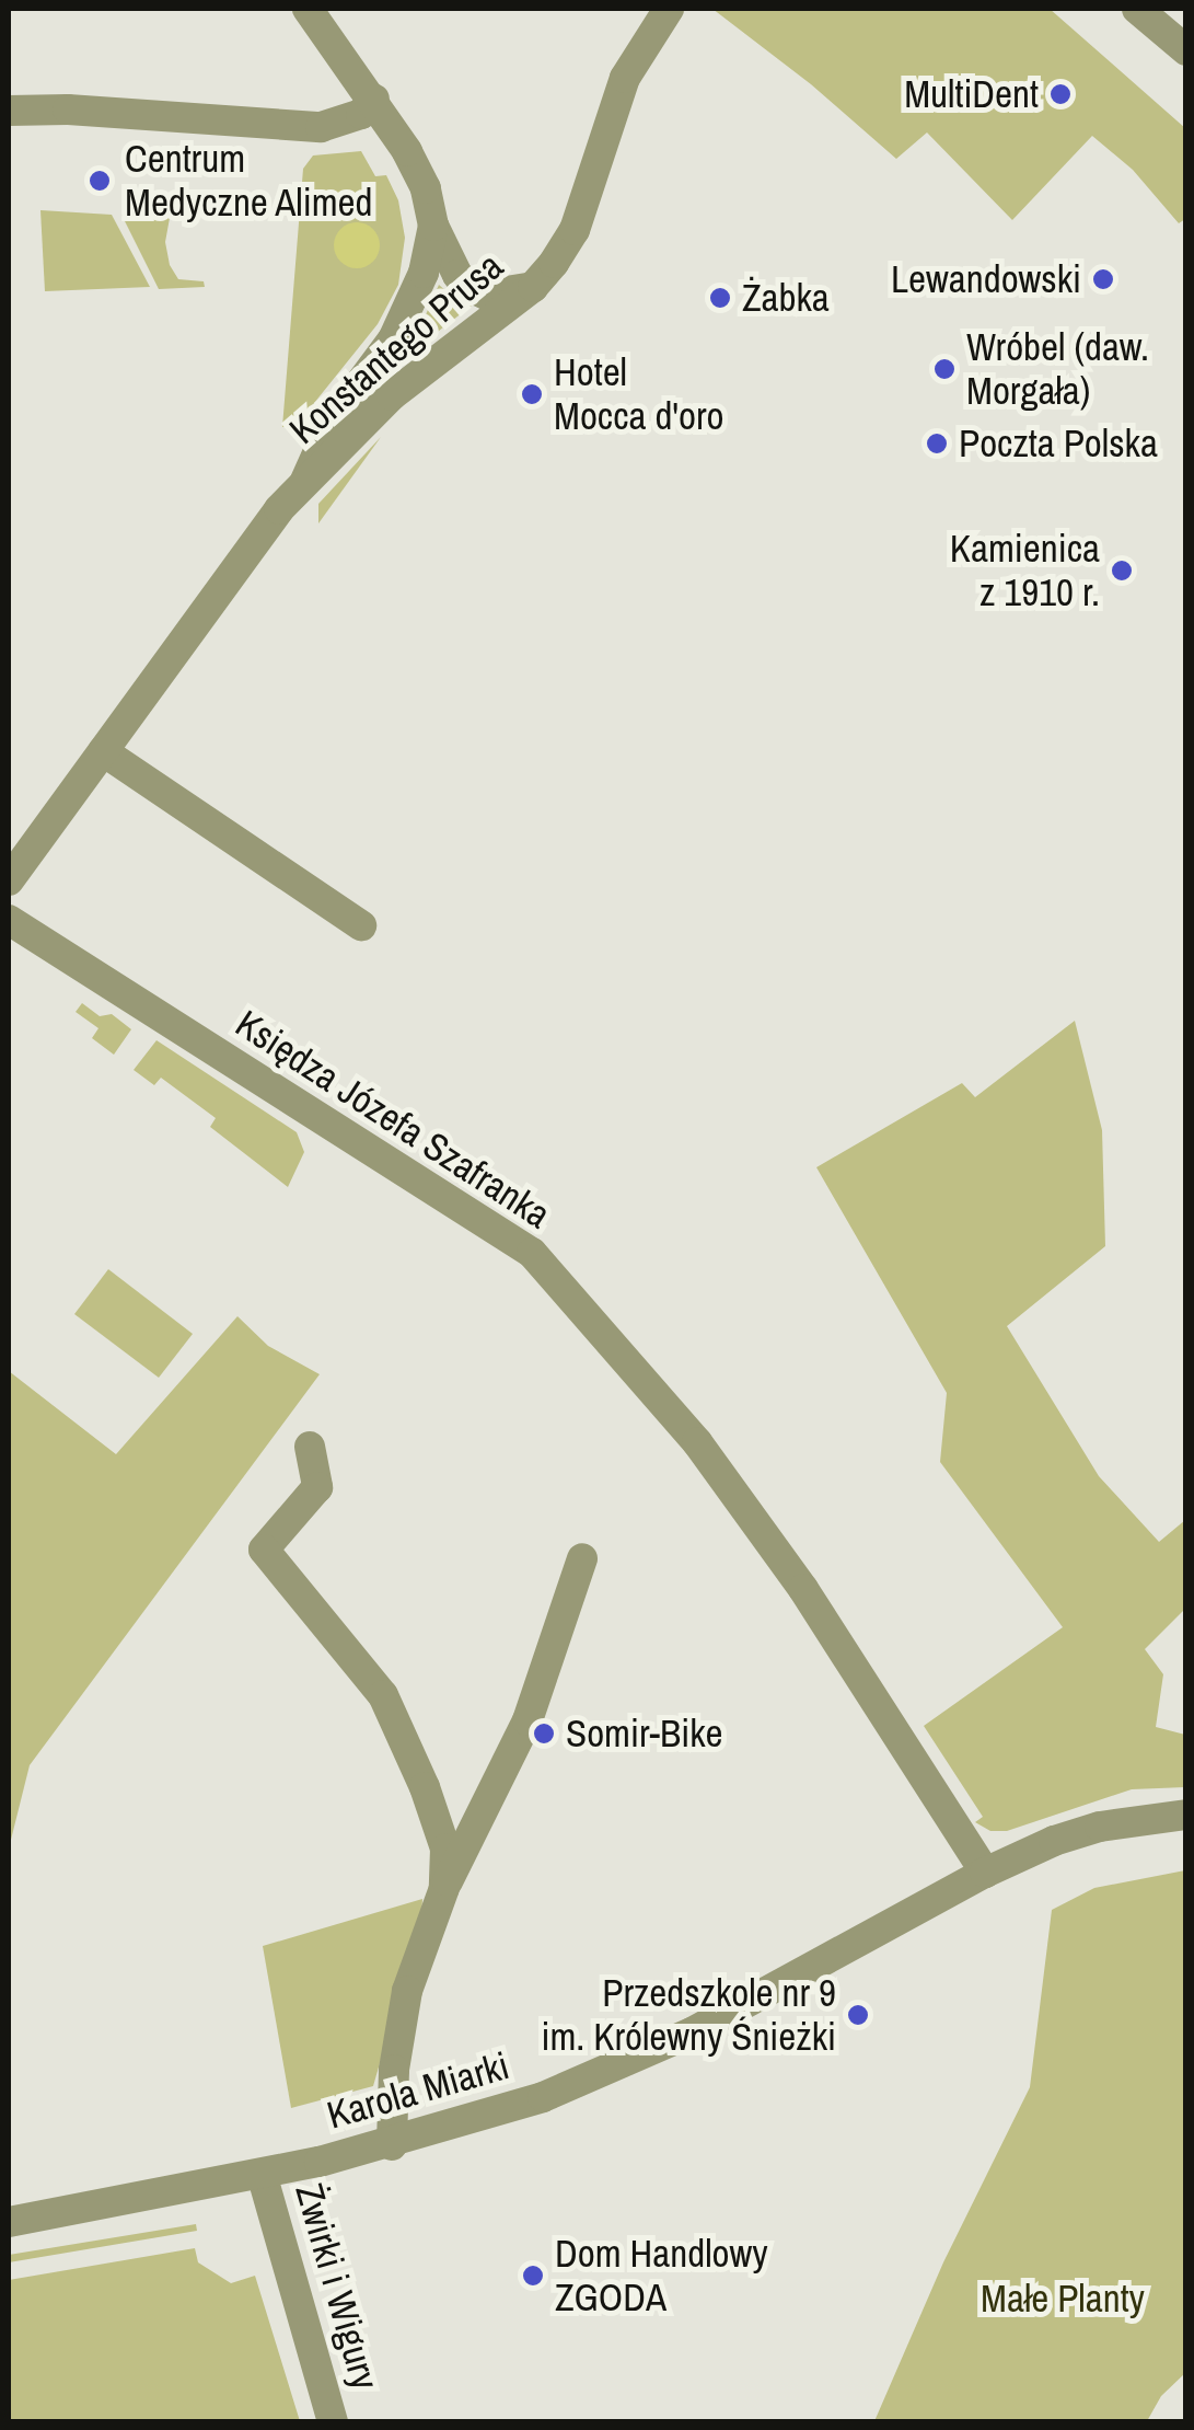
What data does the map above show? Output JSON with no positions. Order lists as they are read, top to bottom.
{
  "streets": {
    "street": [
      "Konstantego Prusa",
      "Księdza Józefa Szafranka",
      "Karola Miarki",
      "Żwirki i Wigury"
    ]
  },
  "crossings": [
    ["Księdza Józefa Szafranka", "Karola Miarki"],
    ["Karola Miarki", "Żwirki i Wigury"]
  ],
  "parks": ["Małe Planty"],
  "places": [
    "MultiDent",
    "Centrum Medyczne Alimed",
    "Lewandowski",
    "Żabka",
    "Wróbel (daw. Morgała)",
    "Hotel Mocca d'oro",
    "Poczta Polska",
    "Kamienica z 1910 r.",
    "Somir-Bike",
    "Przedszkole nr 9 im. Królewny Śnieżki",
    "Dom Handlowy ZGODA"
  ]
}
